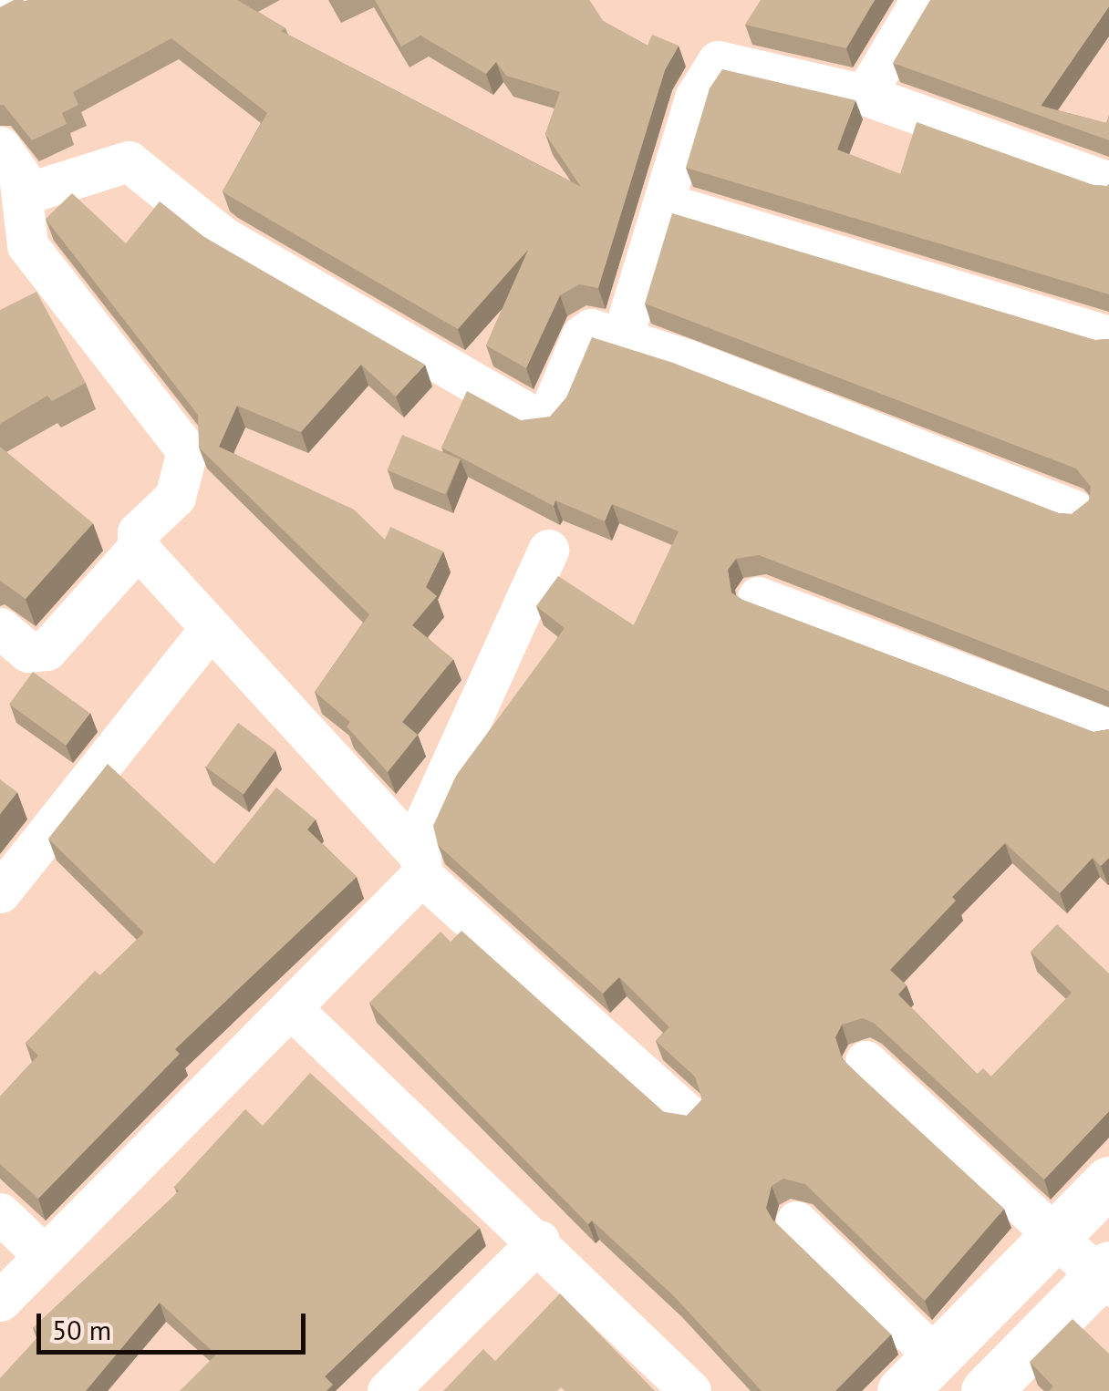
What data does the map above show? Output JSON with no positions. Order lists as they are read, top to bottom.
{
  "scale_bar": "50 m"
}
